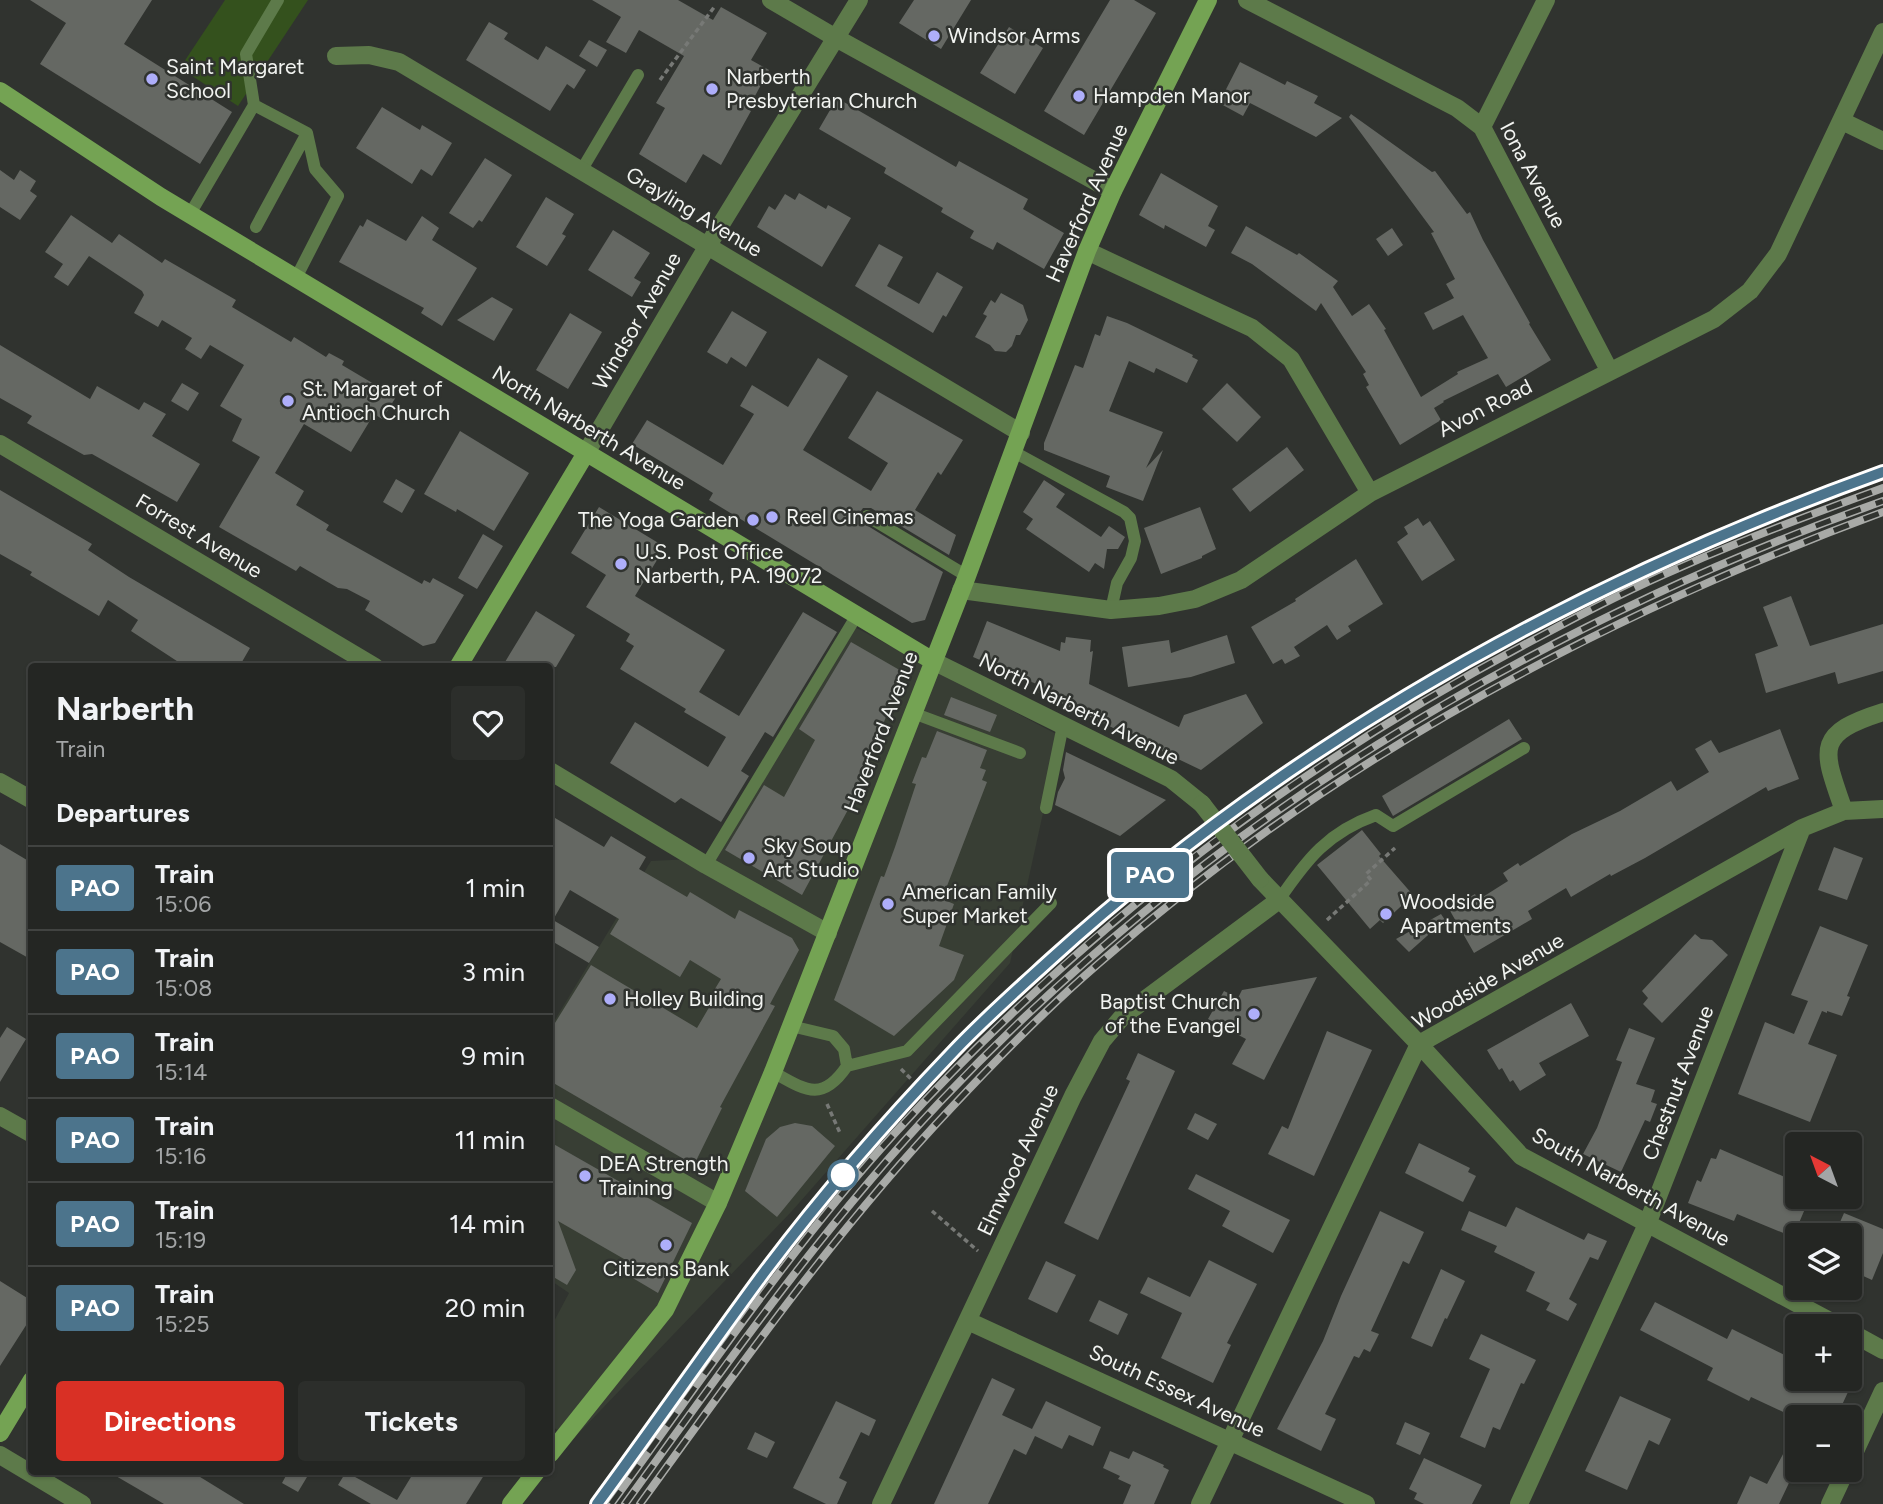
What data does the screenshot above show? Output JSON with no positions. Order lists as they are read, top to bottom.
{
  "streets": {
    "street": [
      "Iona Avenue",
      "Haverford Avenue",
      "Grayling Avenue",
      "Windsor Avenue",
      "Avon Road",
      "North Narberth Avenue",
      "Forrest Avenue",
      "Woodside Avenue",
      "Chestnut Avenue",
      "Elmwood Avenue",
      "South Narberth Avenue",
      "South Essex Avenue"
    ]
  },
  "crossings": [
    ["Iona Avenue", "Avon Road"],
    ["Haverford Avenue", "Grayling Avenue"],
    ["Haverford Avenue", "Avon Road"],
    ["Haverford Avenue", "North Narberth Avenue"],
    ["Grayling Avenue", "Windsor Avenue"],
    ["Windsor Avenue", "North Narberth Avenue"],
    ["North Narberth Avenue", "South Narberth Avenue"],
    ["Woodside Avenue", "Chestnut Avenue"],
    ["Woodside Avenue", "South Narberth Avenue"],
    ["Woodside Avenue", "South Essex Avenue"],
    ["Chestnut Avenue", "South Narberth Avenue"],
    ["Elmwood Avenue", "South Narberth Avenue"],
    ["Elmwood Avenue", "South Essex Avenue"]
  ],
  "places": [
    "Windsor Arms",
    "Saint Margaret School",
    "Narberth Presbyterian Church",
    "Hampden Manor",
    "St. Margaret of Antioch Church",
    "Reel Cinemas",
    "The Yoga Garden",
    "U.S. Post Office Narberth, PA. 19072",
    "Sky Soup Art Studio",
    "American Family Super Market",
    "Woodside Apartments",
    "Holley Building",
    "Baptist Church of the Evangel",
    "DEA Strength Training",
    "Citizens Bank"
  ],
  "north": "top left",
  "page": {
    "on_map": "PAO",
    "heading": [
      ["Narberth", "Train"],
      "Departures"
    ],
    "list": [
      {
        "mark": "PAO",
        "name": "Train",
        "note": "15:06",
        "value": "1 min"
      },
      {
        "mark": "PAO",
        "name": "Train",
        "note": "15:08",
        "value": "3 min"
      },
      {
        "mark": "PAO",
        "name": "Train",
        "note": "15:14",
        "value": "9 min"
      },
      {
        "mark": "PAO",
        "name": "Train",
        "note": "15:16",
        "value": "11 min"
      },
      {
        "mark": "PAO",
        "name": "Train",
        "note": "15:19",
        "value": "14 min"
      },
      {
        "mark": "PAO",
        "name": "Train",
        "note": "15:25",
        "value": "20 min"
      }
    ],
    "map_buttons": ["+", "−"],
    "buttons": ["Directions", "Tickets"]
  }
}
